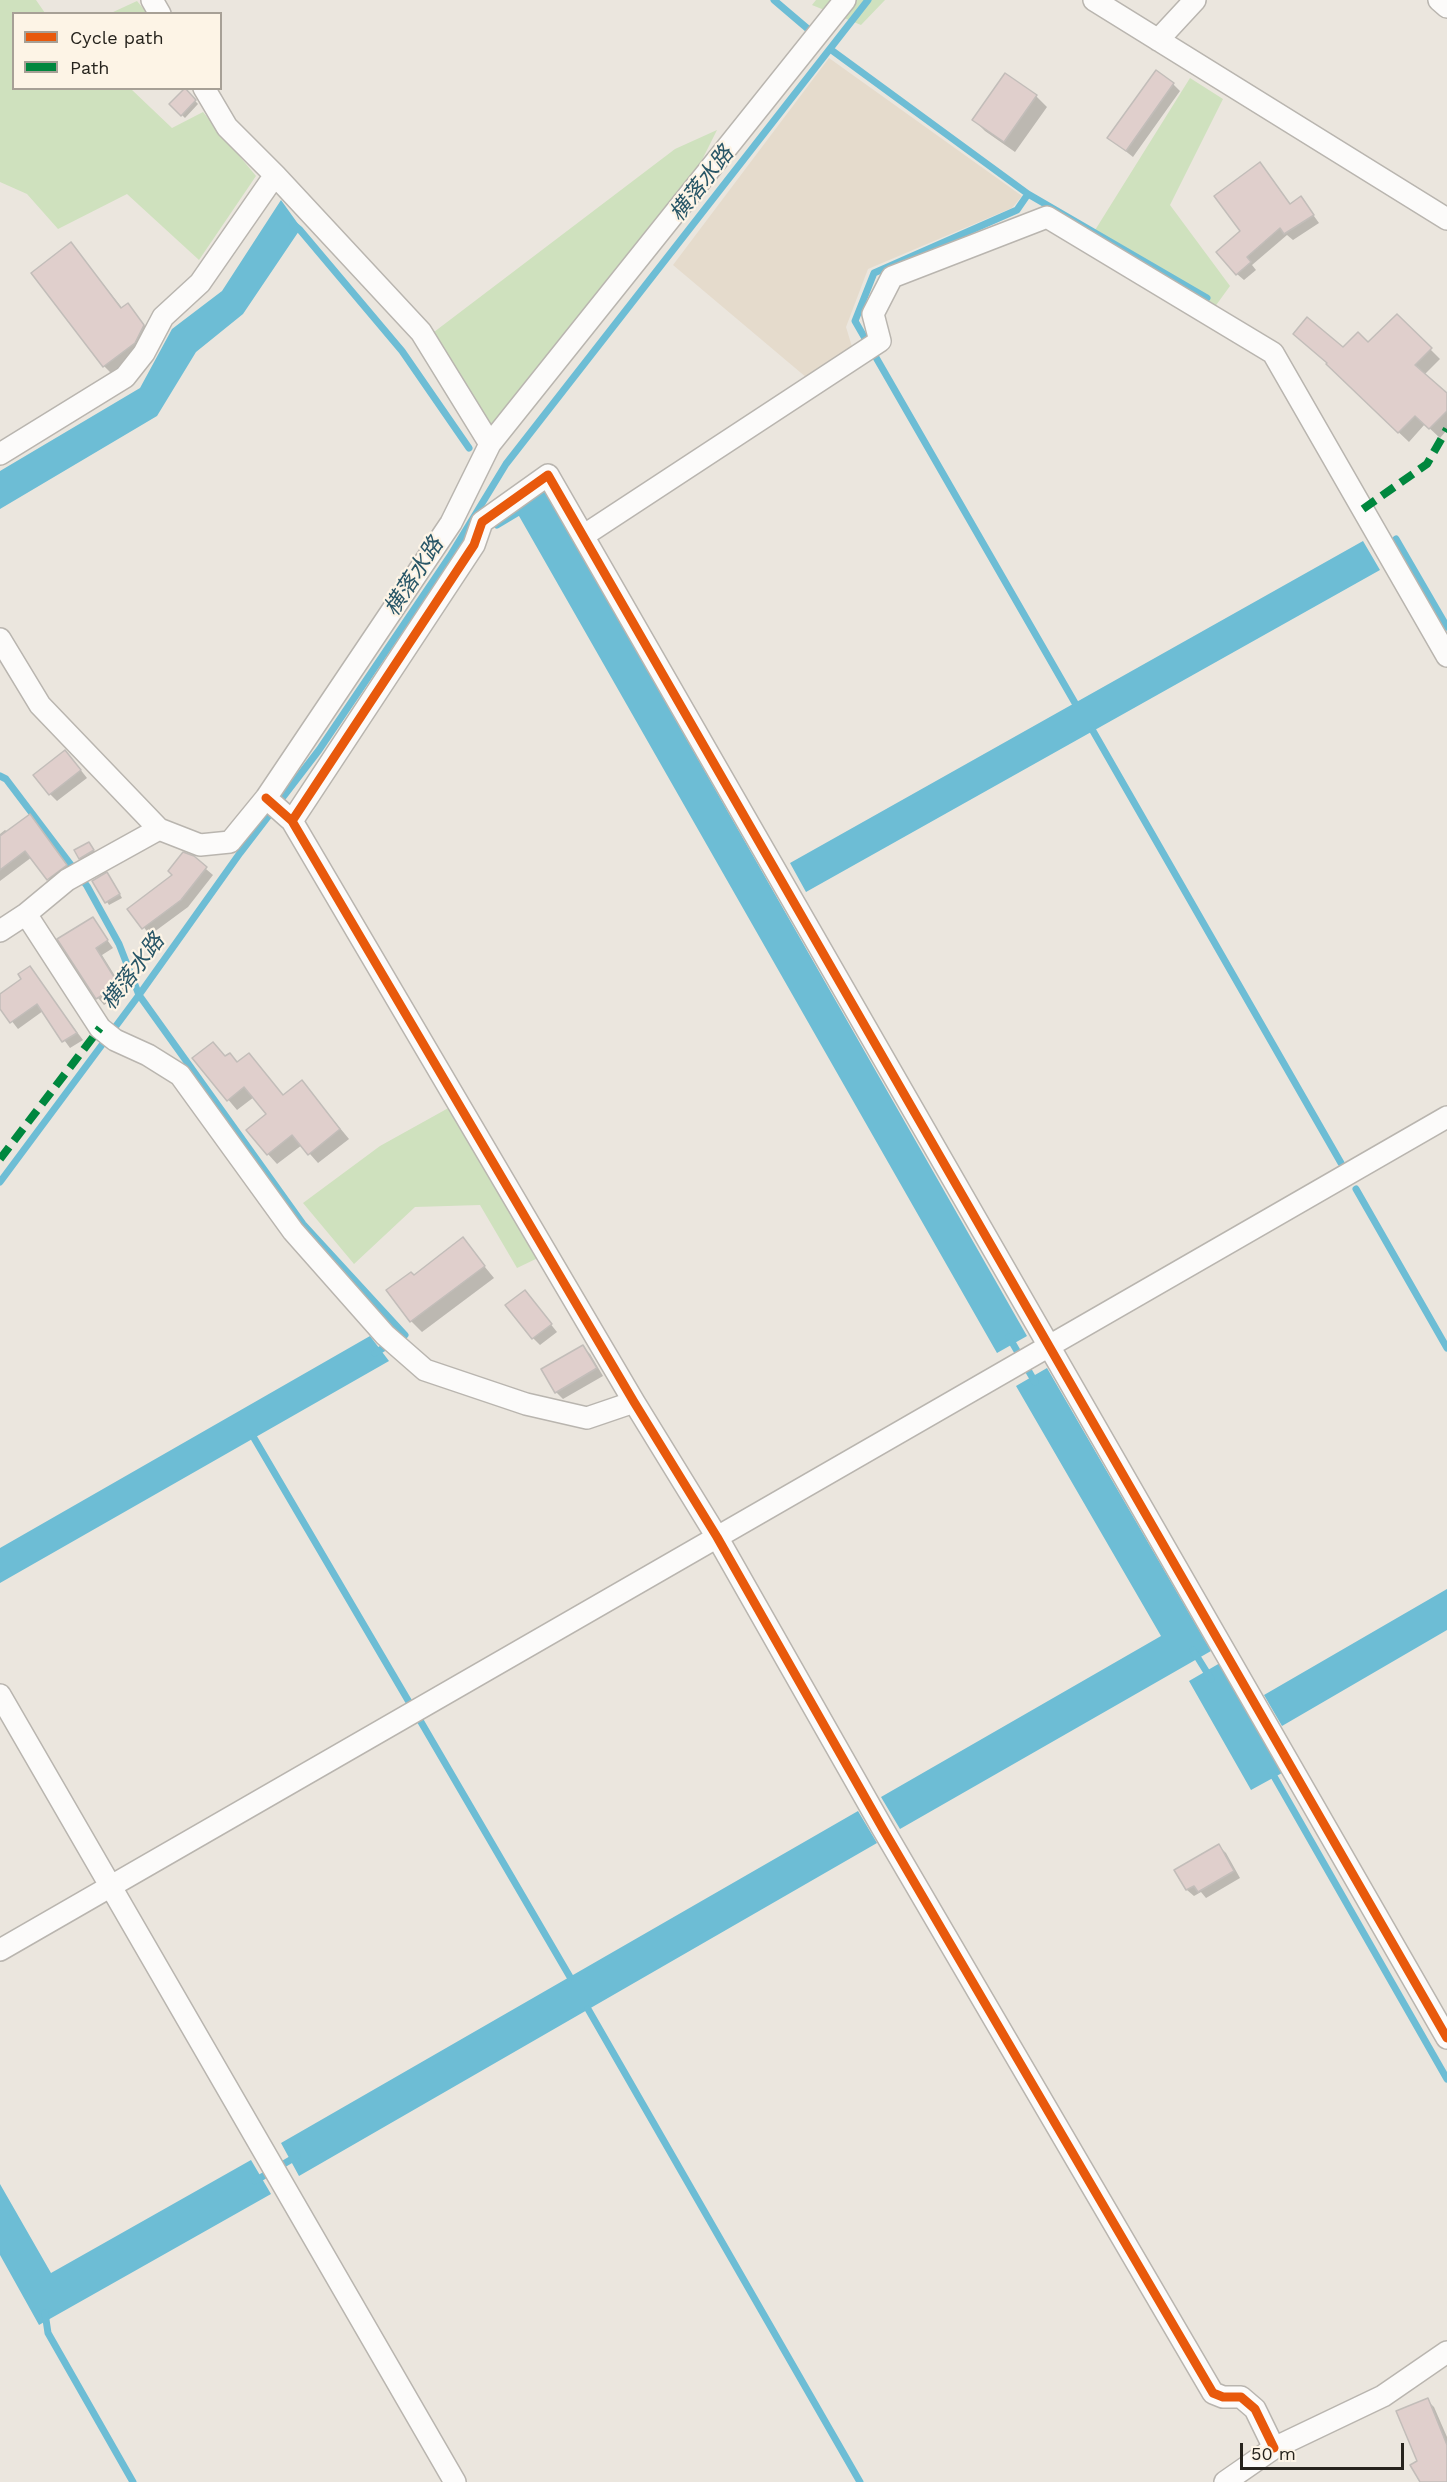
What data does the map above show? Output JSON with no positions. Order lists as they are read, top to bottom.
{
  "water": ["横落水路"],
  "legend": ["Cycle path", "Path"],
  "scale_bar": "50 m"
}
